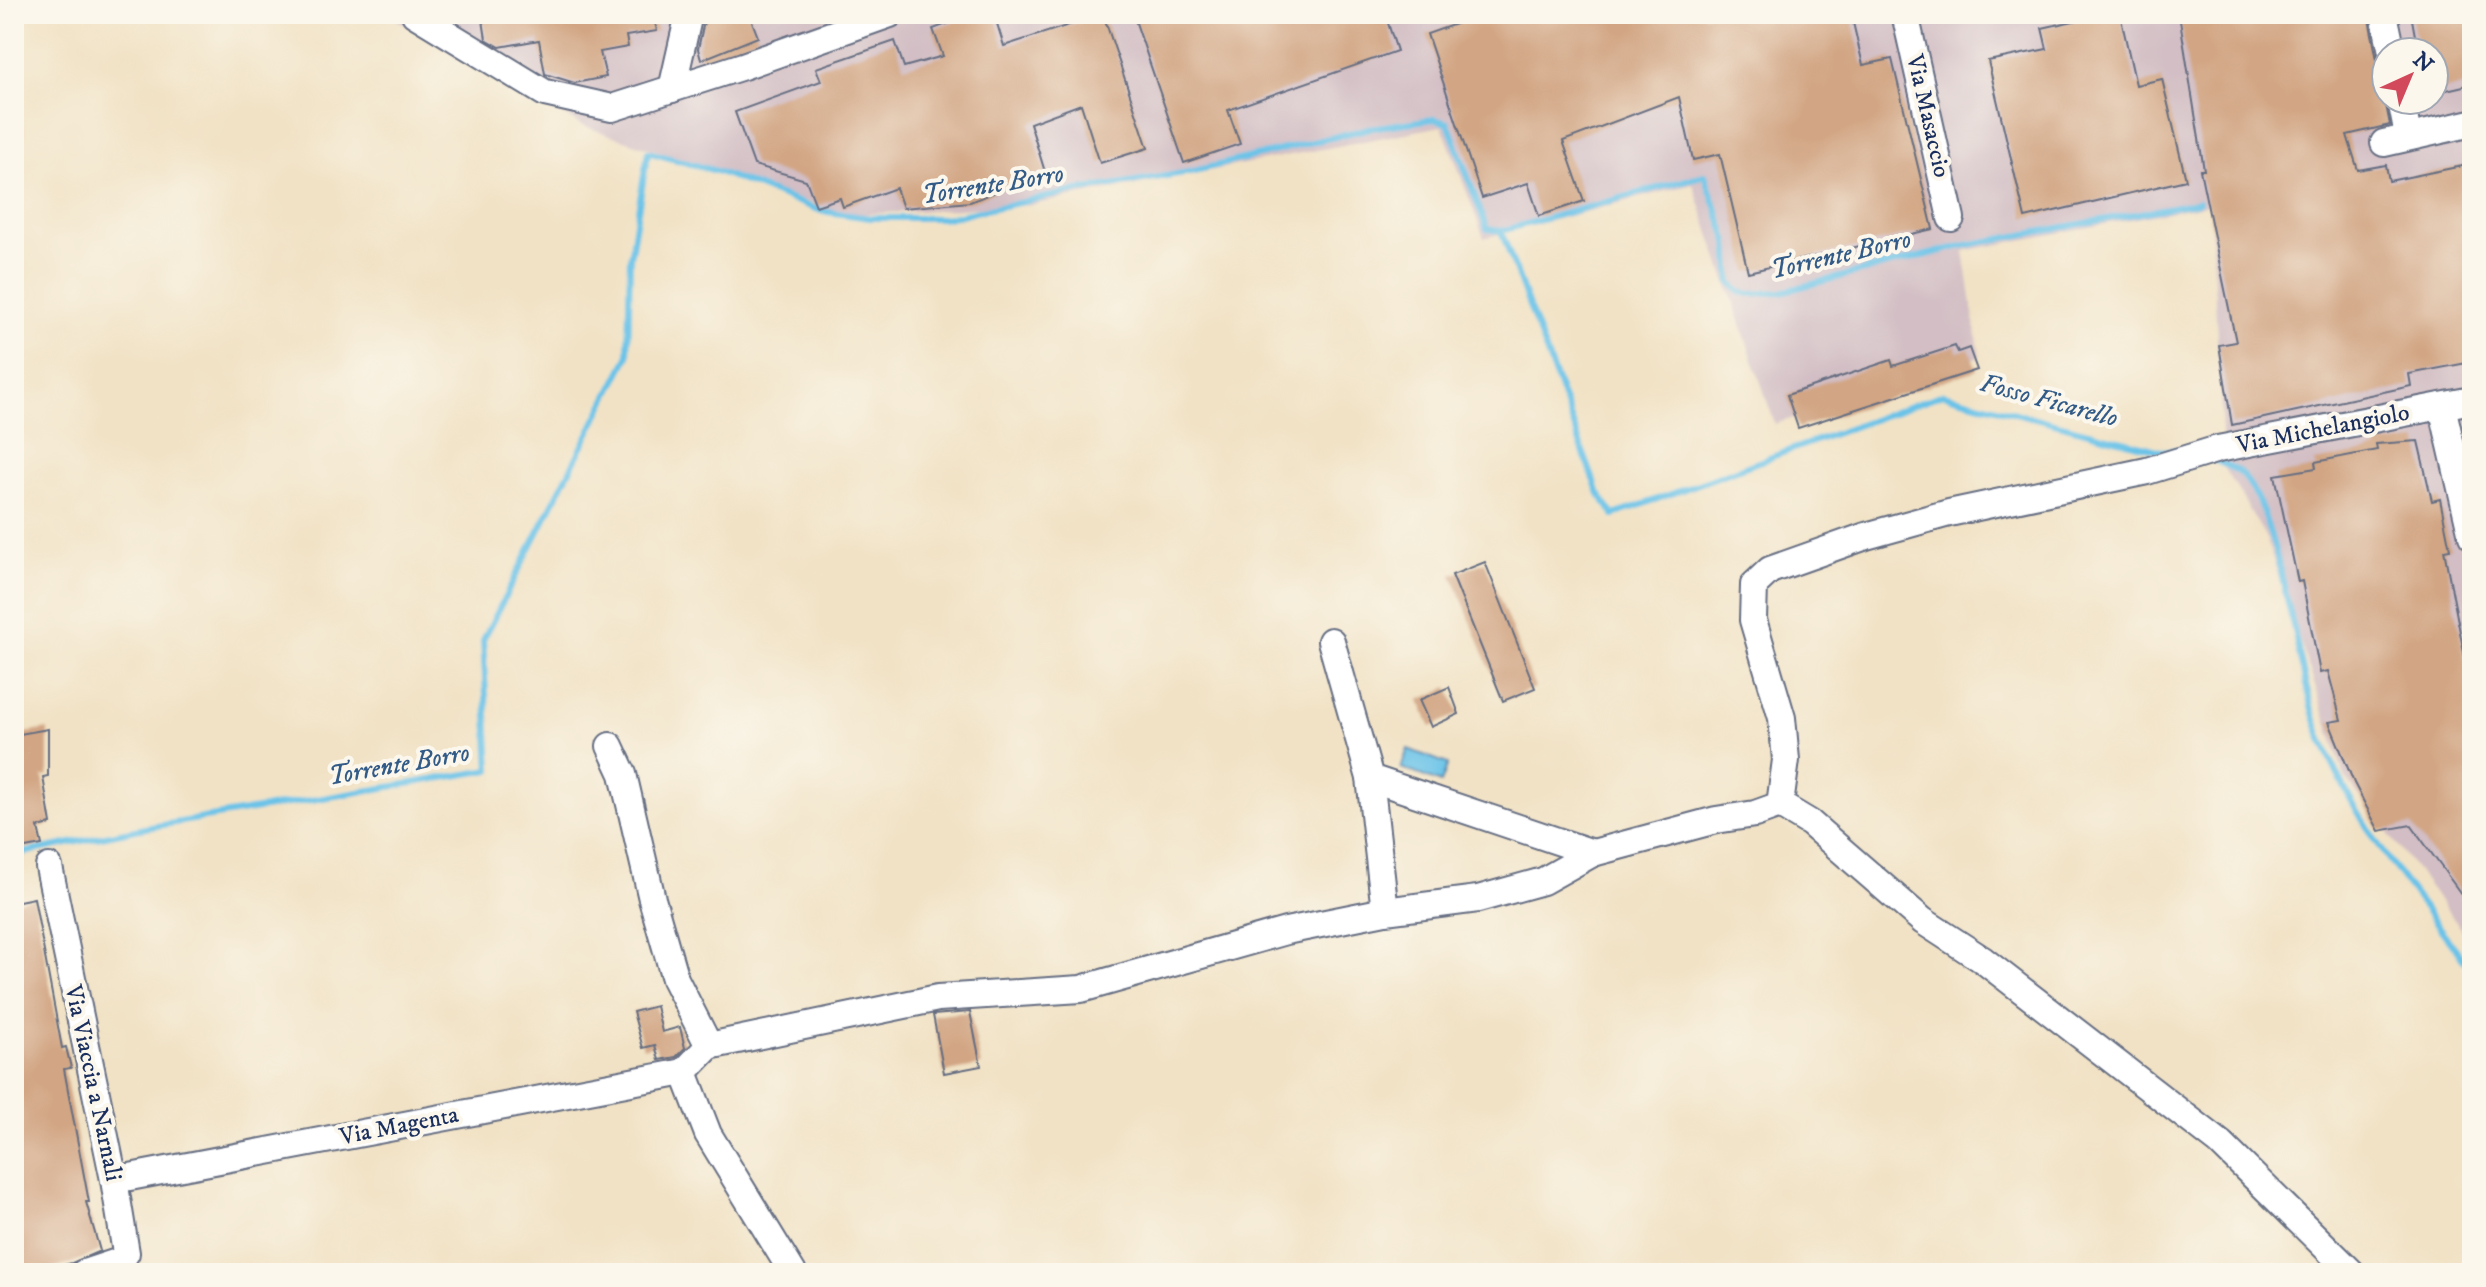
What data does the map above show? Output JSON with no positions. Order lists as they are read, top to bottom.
{
  "streets": {
    "street": [
      "Via Masaccio",
      "Via Michelangiolo",
      "Via Viaccia a Narnali",
      "Via Magenta"
    ]
  },
  "crossings": [
    ["Via Viaccia a Narnali", "Via Magenta"]
  ],
  "water": ["Torrente Borro", "Fosso Ficarello"],
  "north": "top right"
}
